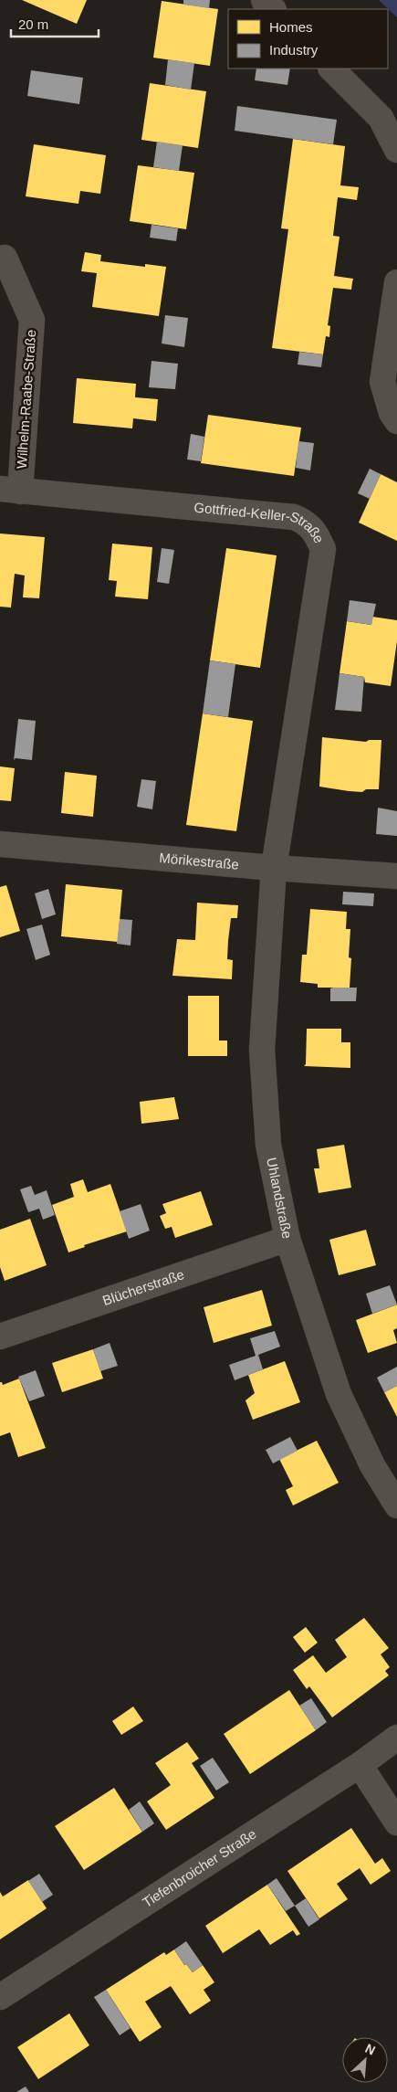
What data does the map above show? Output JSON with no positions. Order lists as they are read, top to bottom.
{
  "streets": {
    "street": [
      "Wilhelm-Raabe-Straße",
      "Gottfried-Keller-Straße",
      "Mörikestraße",
      "Uhlandstraße",
      "Blücherstraße",
      "Tiefenbroicher Straße"
    ]
  },
  "crossings": [
    ["Wilhelm-Raabe-Straße", "Gottfried-Keller-Straße"],
    ["Gottfried-Keller-Straße", "Mörikestraße"],
    ["Gottfried-Keller-Straße", "Uhlandstraße"],
    ["Mörikestraße", "Uhlandstraße"],
    ["Uhlandstraße", "Blücherstraße"]
  ],
  "legend": ["Homes", "Industry"],
  "scale_bar": "20 m",
  "north": "top right"
}
